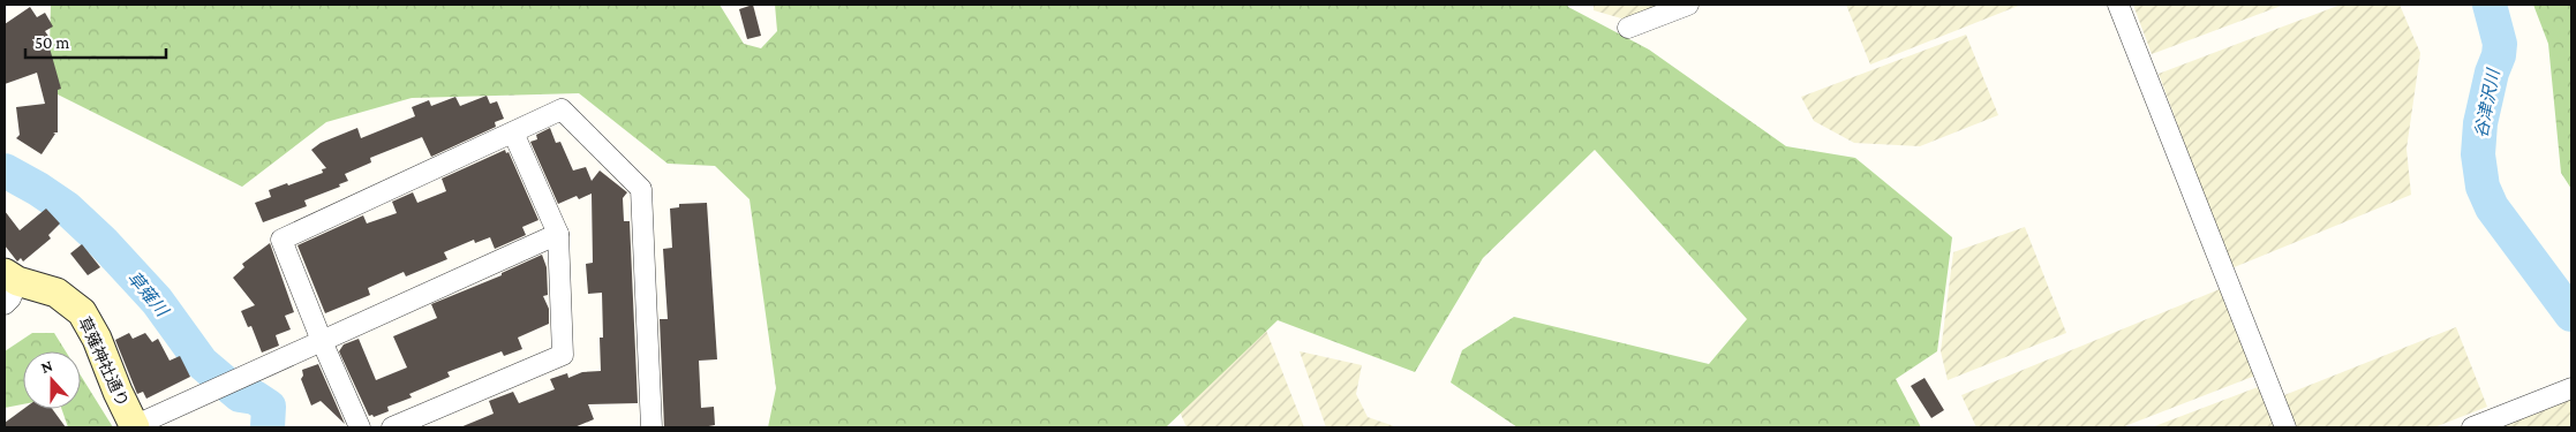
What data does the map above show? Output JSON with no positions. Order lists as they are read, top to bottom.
{
  "streets": {
    "street": ["草薙神社通り"]
  },
  "water": ["谷津沢川", "草薙川"],
  "scale_bar": "50 m",
  "north": "top"
}
